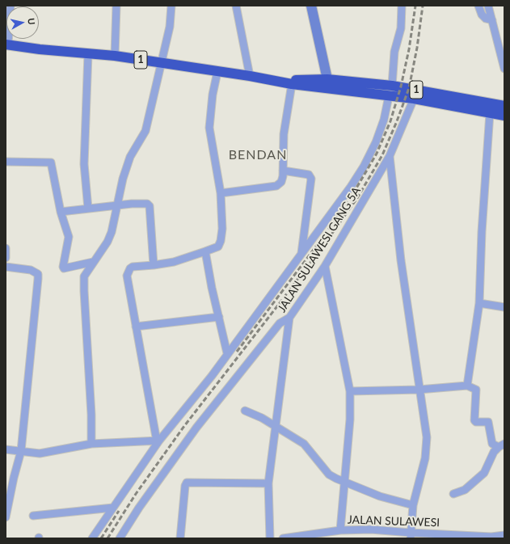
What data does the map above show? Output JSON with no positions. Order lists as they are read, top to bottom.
{
  "streets": {
    "highway": ["1"],
    "street": ["JALAN SULAWESI GANG 5A", "JALAN SULAWESI"]
  },
  "crossings": [
    ["1", "JALAN SULAWESI GANG 5A"]
  ],
  "districts": ["BENDAN"],
  "north": "right"
}
